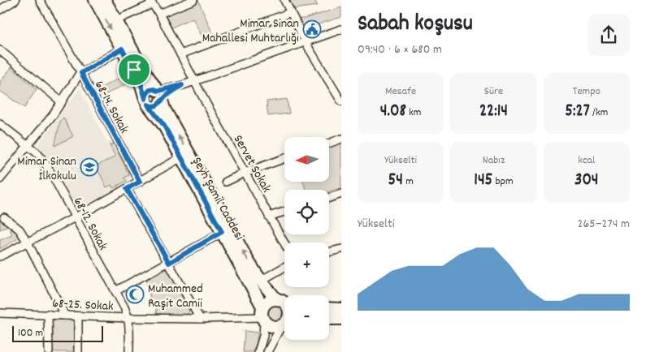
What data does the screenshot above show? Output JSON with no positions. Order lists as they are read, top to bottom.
{
  "streets": {
    "main road": ["Şeyh Şamil Caddesi"],
    "street": [
      "68-14. Sokak",
      "Servet Sokak",
      "68-12. Sokak",
      "68-25. Sokak"
    ]
  },
  "crossings": [
    ["Şeyh Şamil Caddesi", "68-25. Sokak"],
    ["68-12. Sokak", "68-25. Sokak"]
  ],
  "places": {
    "public building": ["Mimar Sinan Mahallesi Muhtarlığı"],
    "school or university": ["Mimar Sinan İlkokulu"],
    "mosque": ["Muhammed Raşit Camii"]
  },
  "scale_bar": "100 m",
  "north": "left",
  "page": {
    "heading": ["Sabah koşusu", "09:40 · 6 × 680 m"],
    "stats": [
      ["Mesafe", "4.08 km"],
      ["Süre", "22:14"],
      ["Tempo", "5:27 /km"],
      ["Yükselti", "54 m"],
      ["Nabız", "145 bpm"],
      ["kcal", "304"]
    ],
    "map_buttons": ["+", "−"],
    "chart": ["Yükselti", "265–274 m"],
    "scale": "100 m"
  }
}
